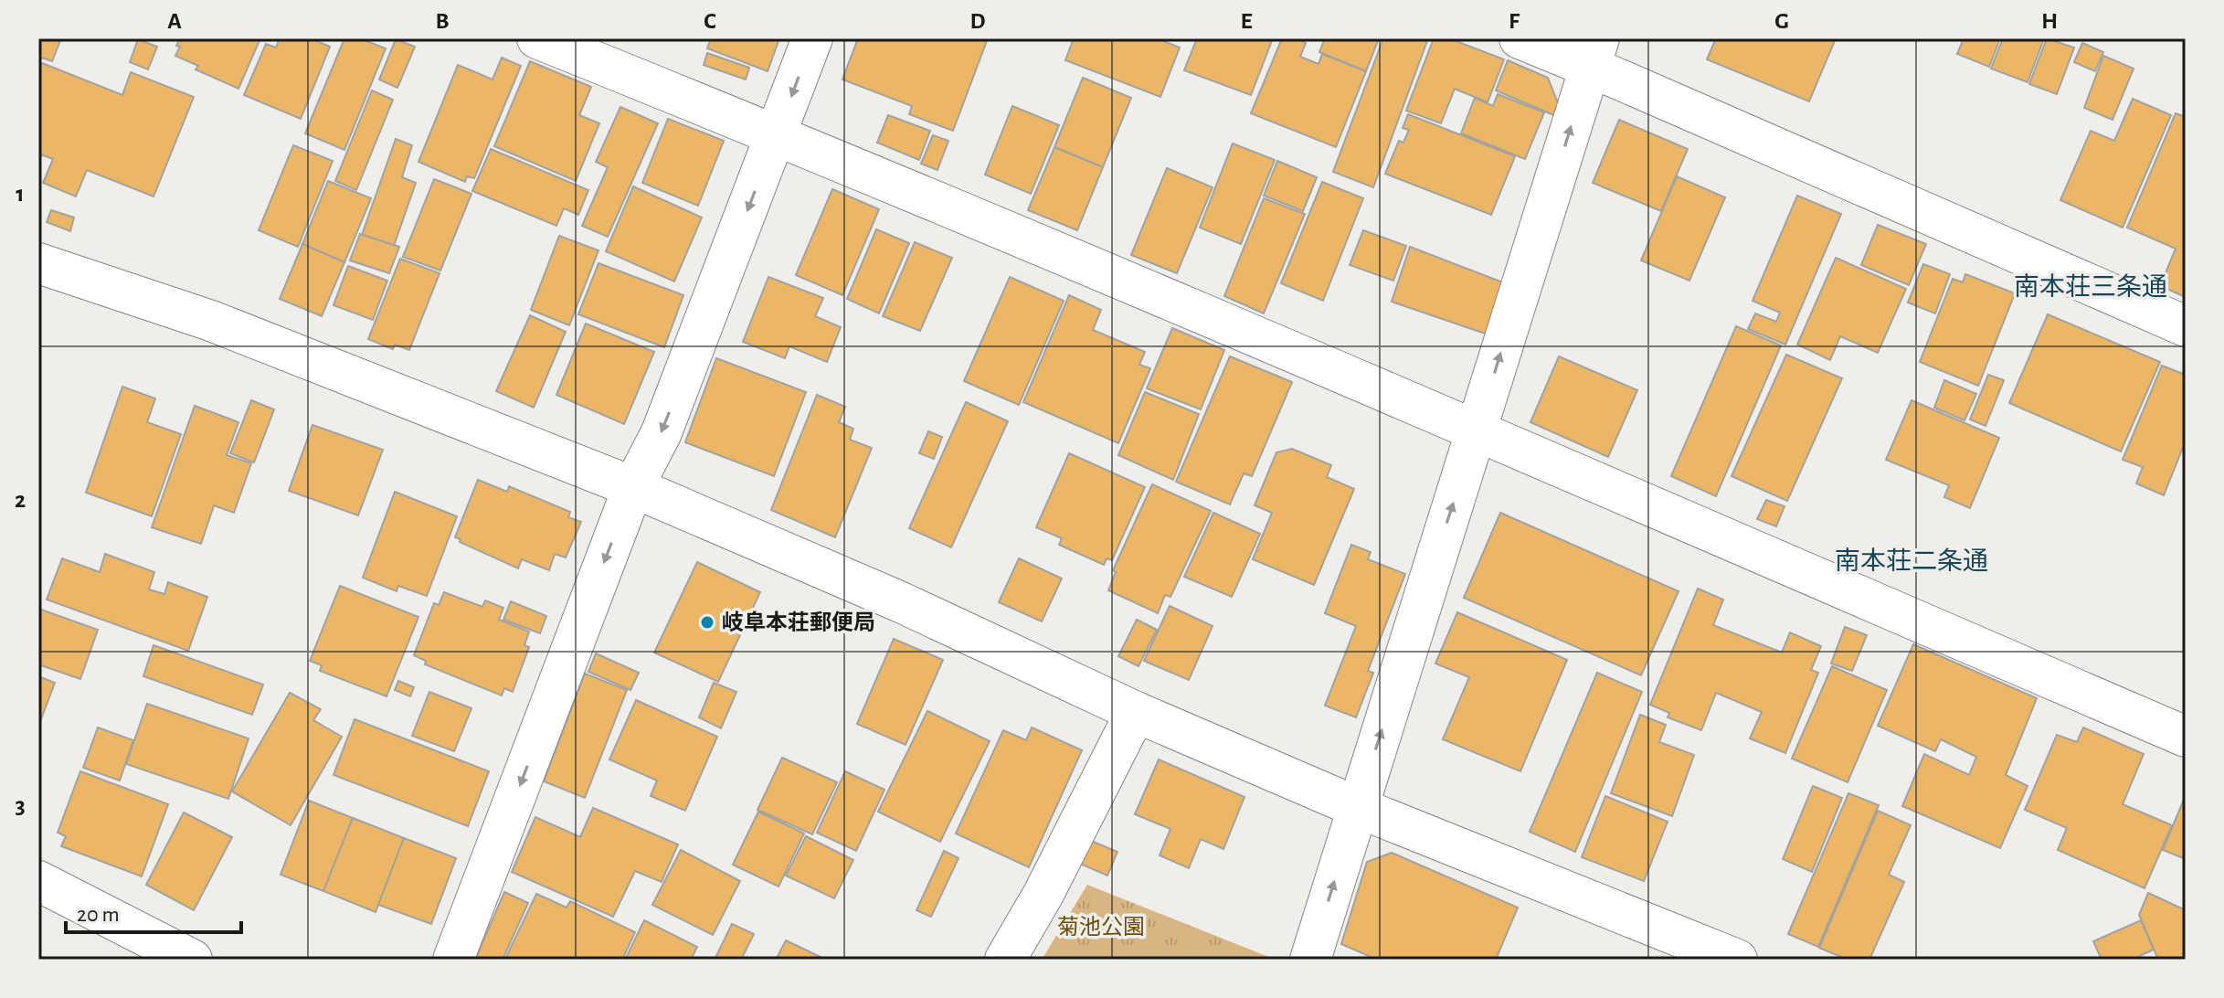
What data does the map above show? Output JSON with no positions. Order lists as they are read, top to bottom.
{
  "districts": ["南本荘三条通", "南本荘二条通"],
  "parks": ["菊池公園"],
  "places": ["岐阜本荘郵便局"],
  "scale_bar": "20 m",
  "grid": {
    "columns": [
      "A",
      "B",
      "C",
      "D",
      "E",
      "F",
      "G",
      "H"
    ],
    "rows": ["1", "2", "3"]
  }
}
